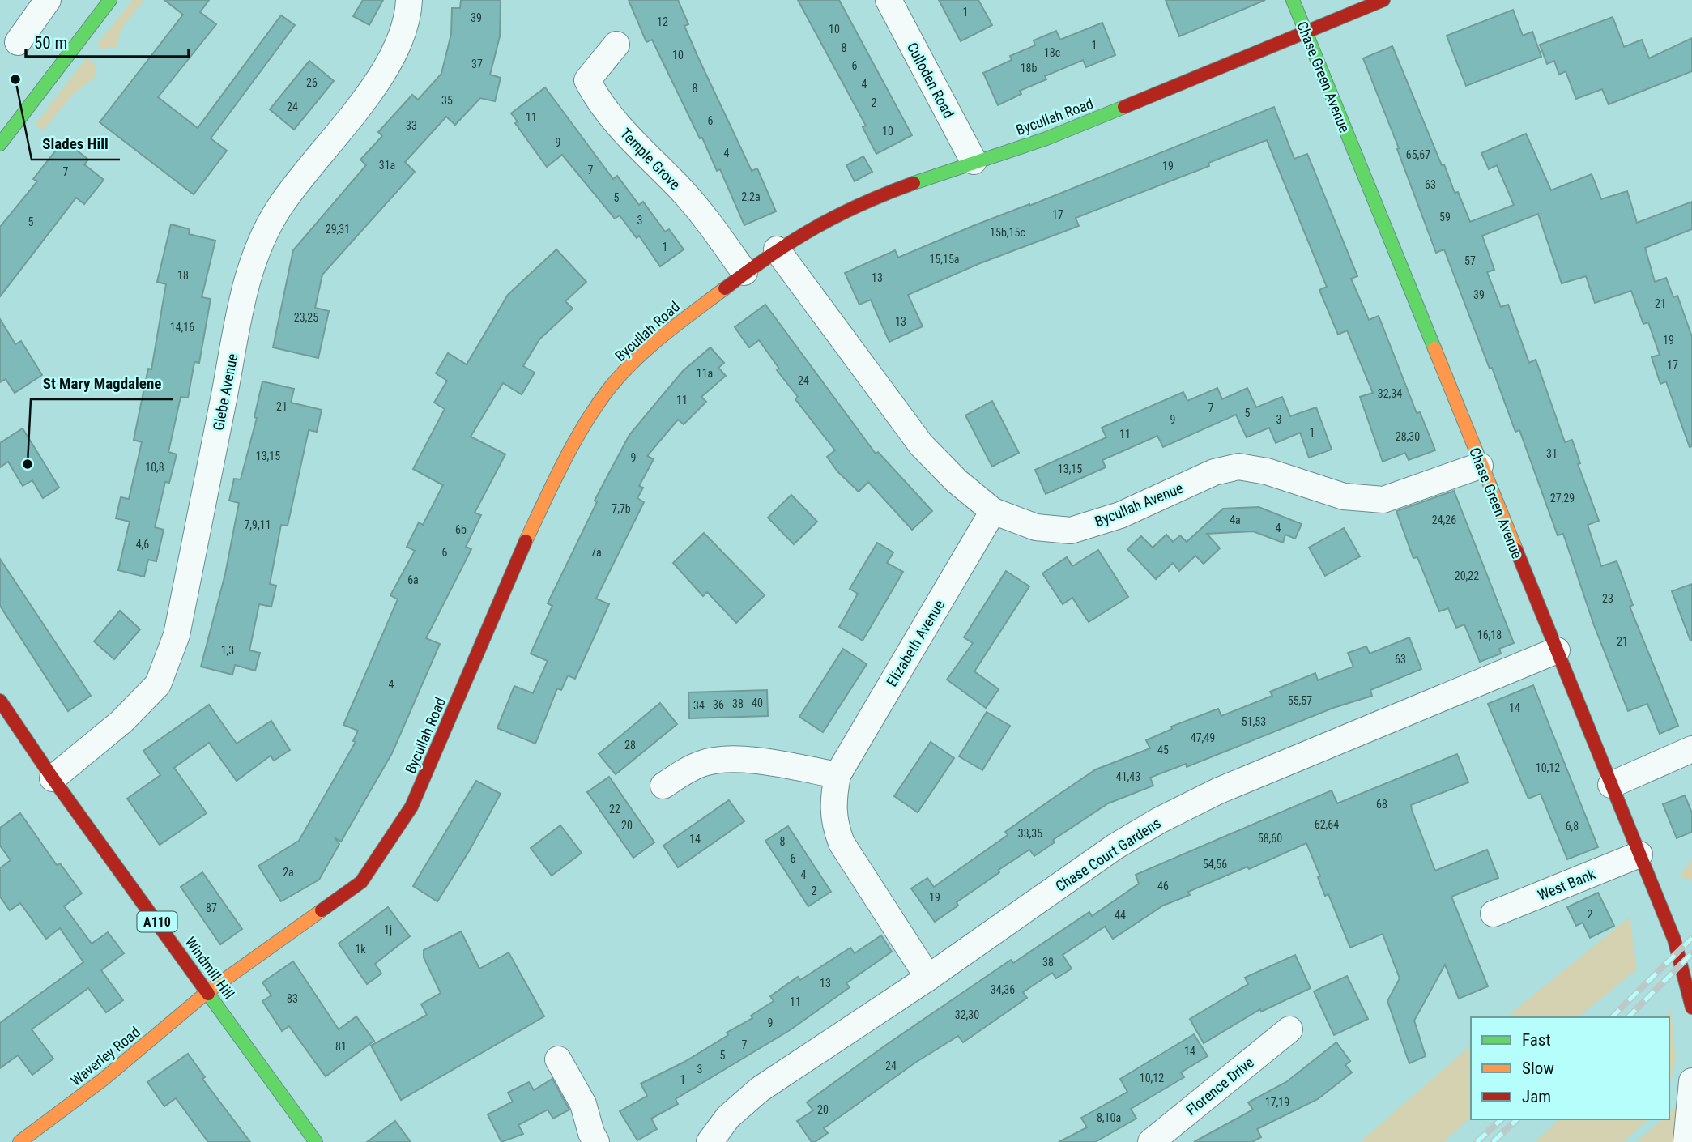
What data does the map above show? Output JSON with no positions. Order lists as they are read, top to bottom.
{
  "streets": {
    "street": [
      "Chase Green Avenue",
      "Culloden Road",
      "Bycullah Road",
      "Temple Grove",
      "Glebe Avenue",
      "Bycullah Avenue",
      "Elizabeth Avenue",
      "Chase Court Gardens",
      "West Bank",
      "A110",
      "Windmill Hill",
      "Waverley Road",
      "Florence Drive"
    ]
  },
  "crossings": [
    ["Chase Green Avenue", "Bycullah Road"],
    ["Chase Green Avenue", "Bycullah Avenue"],
    ["Chase Green Avenue", "Chase Court Gardens"],
    ["Chase Green Avenue", "West Bank"],
    ["Culloden Road", "Bycullah Road"],
    ["Bycullah Road", "Temple Grove"],
    ["Bycullah Road", "Bycullah Avenue"],
    ["Bycullah Road", "Windmill Hill"],
    ["Bycullah Road", "Waverley Road"],
    ["Glebe Avenue", "Windmill Hill"],
    ["Bycullah Avenue", "Elizabeth Avenue"],
    ["Elizabeth Avenue", "Chase Court Gardens"],
    ["Windmill Hill", "Waverley Road"]
  ],
  "places": ["Slades Hill", "St Mary Magdalene"],
  "house_numbers": [
    "1",
    "39",
    "12",
    "10",
    "1",
    "8",
    "18c",
    "10",
    "37",
    "6",
    "18b",
    "26",
    "4",
    "8",
    "35",
    "2",
    "24",
    "11",
    "6",
    "33",
    "10",
    "9",
    "4",
    "65,67",
    "31a",
    "19",
    "7",
    "7",
    "63",
    "2,2a",
    "5",
    "17",
    "59",
    "3",
    "5",
    "29,31",
    "15b,15c",
    "1",
    "15,15a",
    "57",
    "18",
    "13",
    "39",
    "21",
    "23,25",
    "13",
    "14,16",
    "19",
    "17",
    "11a",
    "24",
    "32,34",
    "11",
    "21",
    "7",
    "5",
    "9",
    "3",
    "1",
    "11",
    "28,30",
    "31",
    "13,15",
    "9",
    "10,8",
    "13,15",
    "27,29",
    "7,7b",
    "4a",
    "24,26",
    "7,9,11",
    "4",
    "6b",
    "4,6",
    "6",
    "7a",
    "20,22",
    "6a",
    "23",
    "16,18",
    "21",
    "1,3",
    "63",
    "4",
    "55,57",
    "40",
    "38",
    "36",
    "34",
    "14",
    "51,53",
    "47,49",
    "28",
    "45",
    "10,12",
    "41,43",
    "68",
    "22",
    "62,64",
    "20",
    "6,8",
    "33,35",
    "58,60",
    "14",
    "8",
    "6",
    "54,56",
    "2a",
    "4",
    "46",
    "2",
    "19",
    "87",
    "2",
    "44",
    "1j",
    "1k",
    "38",
    "13",
    "34,36",
    "83",
    "11",
    "32,30",
    "9",
    "7",
    "81",
    "14",
    "5",
    "24",
    "3",
    "10,12",
    "1",
    "17,19",
    "20",
    "8,10a"
  ],
  "legend": ["Fast", "Slow", "Jam"],
  "scale_bar": "50 m"
}
